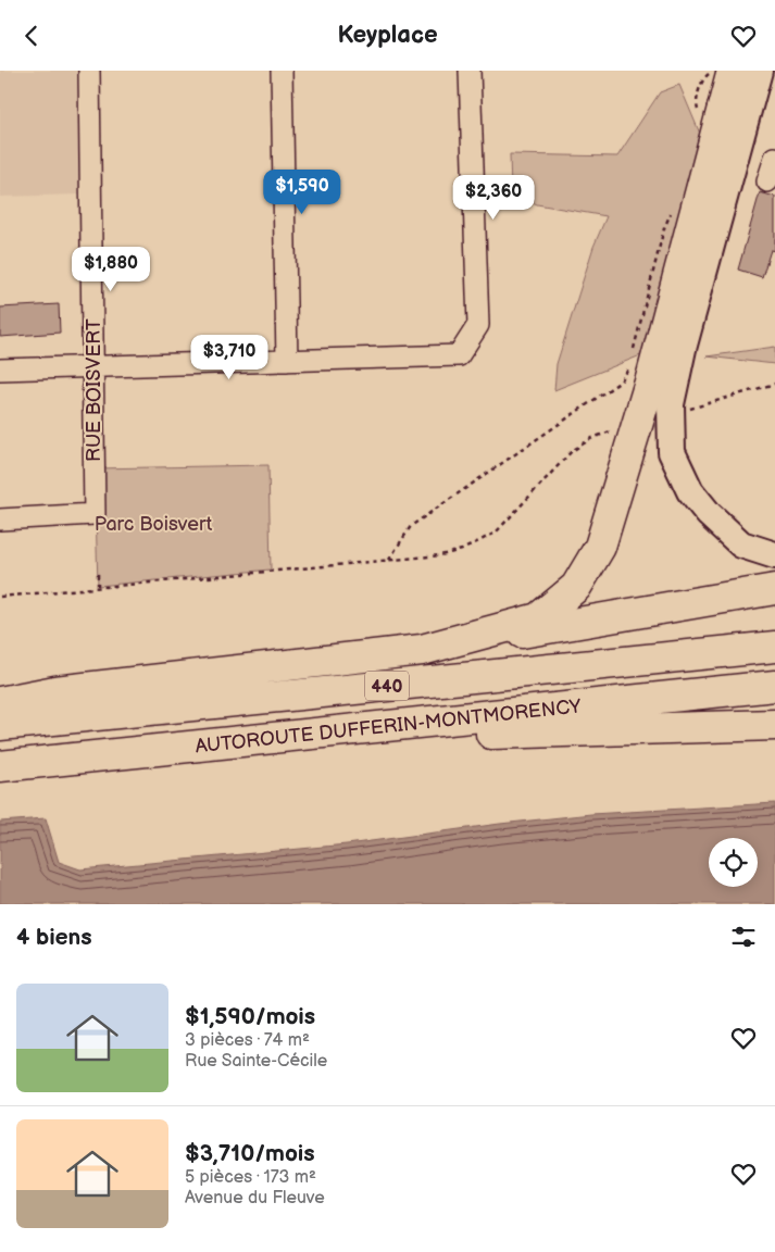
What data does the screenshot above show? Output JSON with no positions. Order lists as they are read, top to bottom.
{
  "streets": {
    "highway": ["440", "AUTOROUTE DUFFERIN-MONTMORENCY"],
    "street": ["RUE BOISVERT"]
  },
  "parks": ["Parc Boisvert"],
  "page": {
    "header": "Keyplace",
    "price": [
      "$1,590",
      "$2,360",
      "$1,880",
      "$3,710"
    ],
    "heading": "4 biens",
    "list": [
      {
        "name": "$1,590/mois",
        "note": "3 pièces · 74 m² · Rue Sainte-Cécile"
      },
      {
        "name": "$3,710/mois",
        "note": "5 pièces · 173 m² · Avenue du Fleuve"
      }
    ]
  }
}
